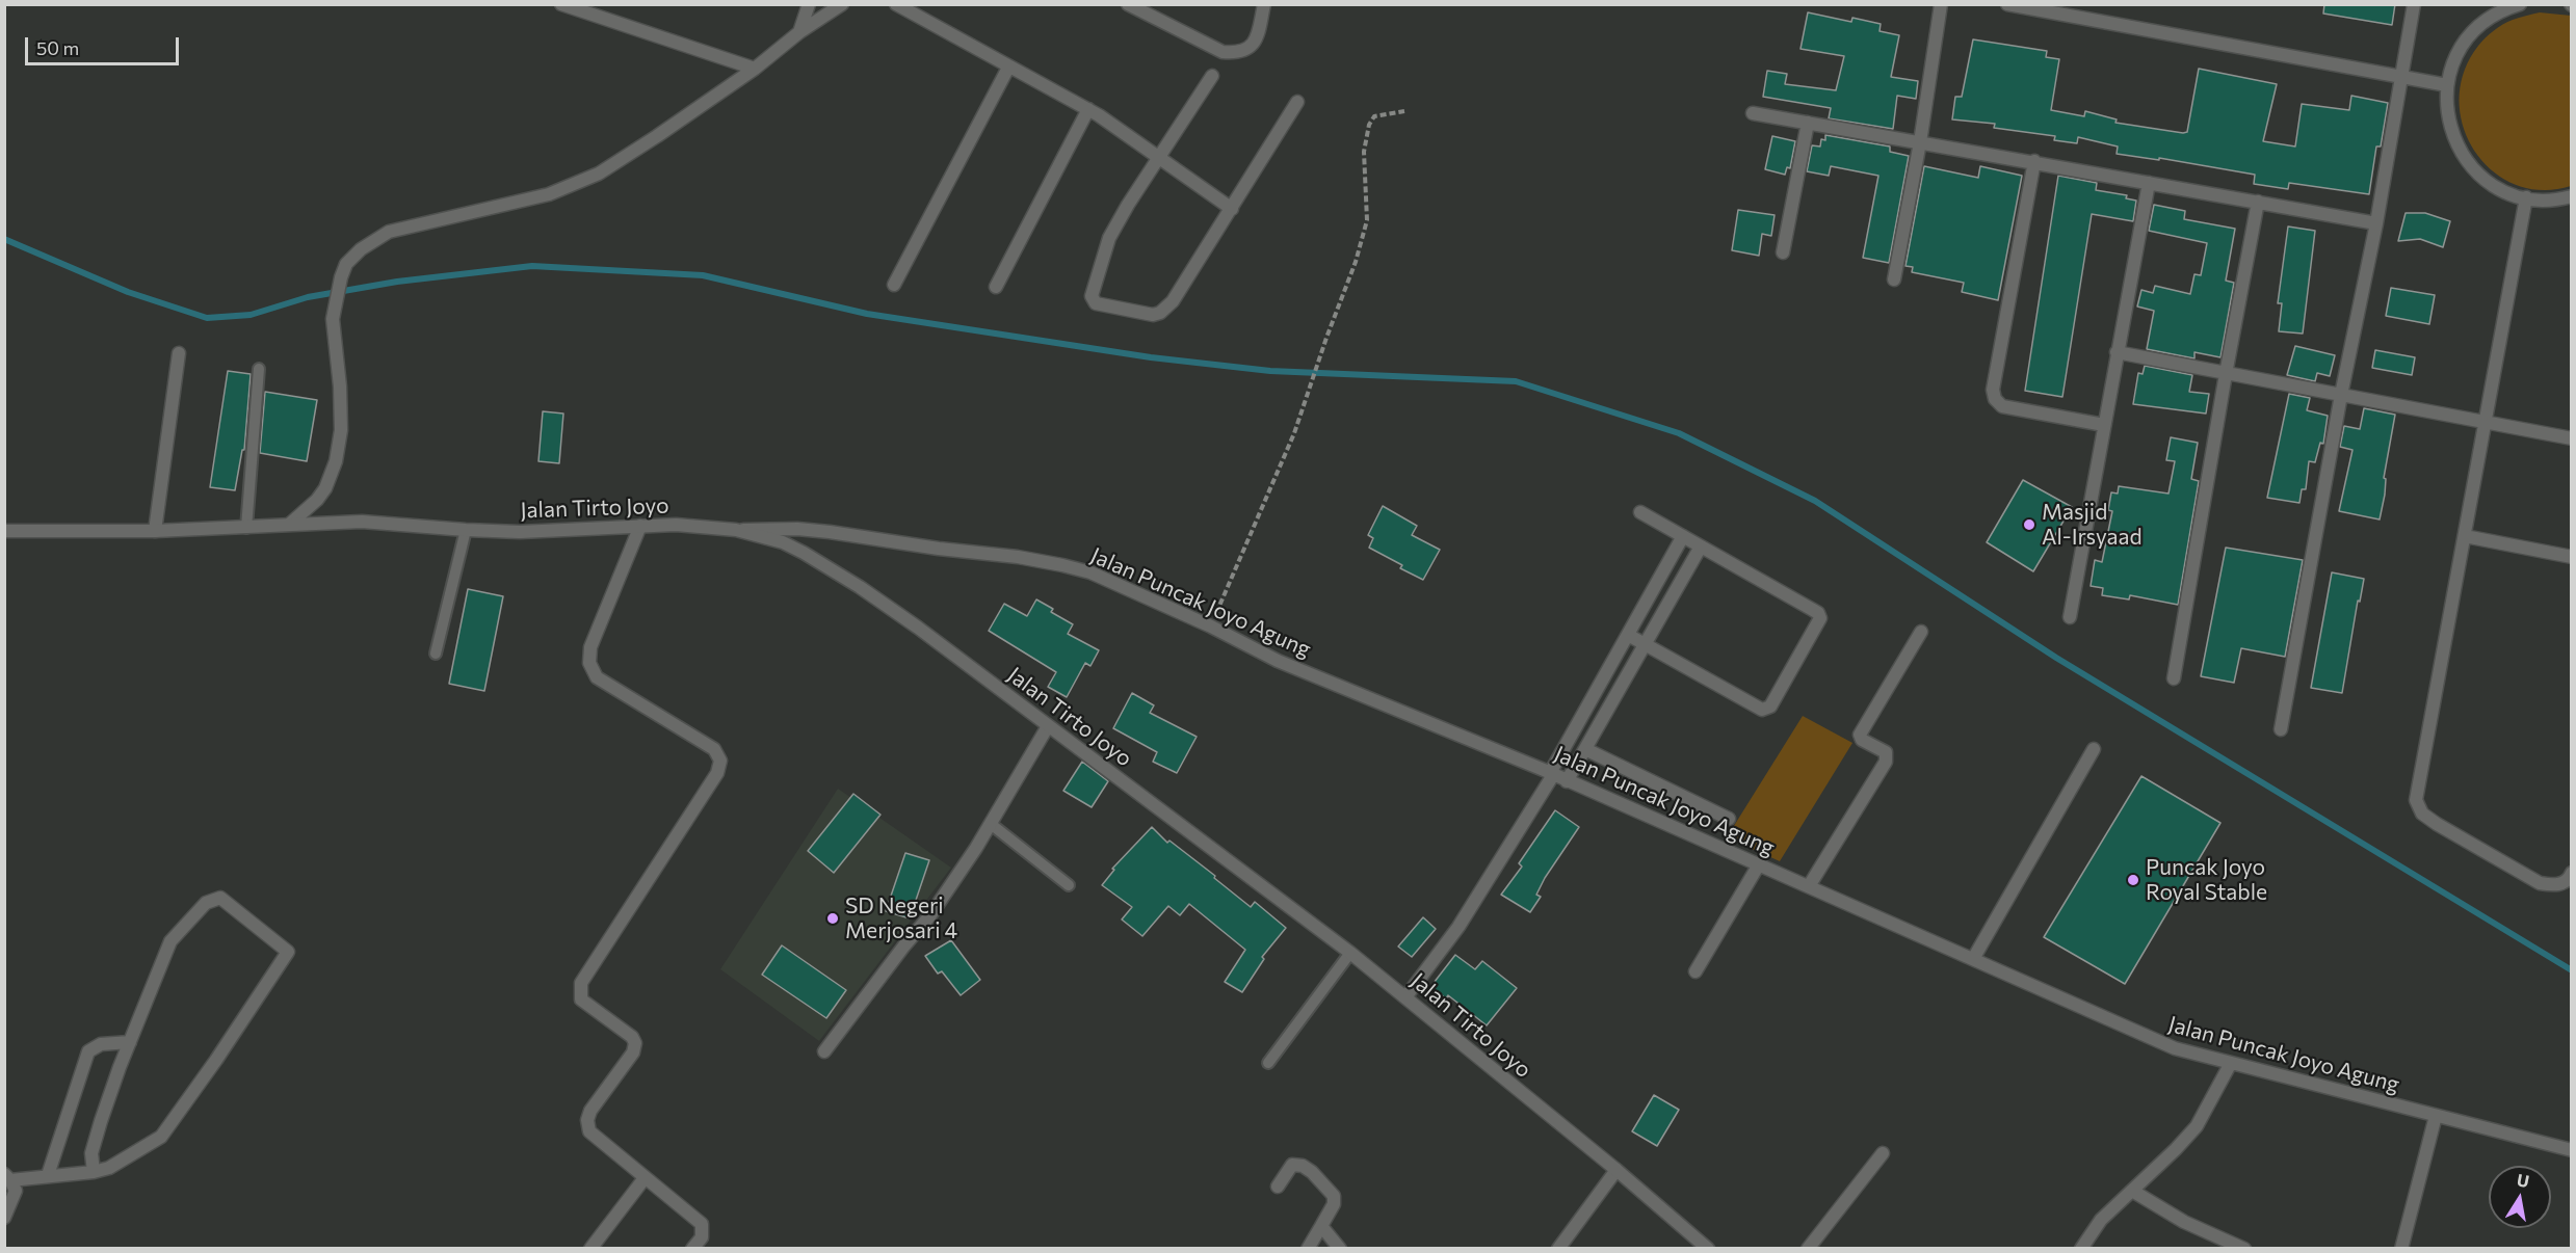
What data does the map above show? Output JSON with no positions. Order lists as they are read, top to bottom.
{
  "streets": {
    "street": ["Jalan Tirto Joyo", "Jalan Puncak Joyo Agung"]
  },
  "crossings": [
    ["Jalan Tirto Joyo", "Jalan Puncak Joyo Agung"]
  ],
  "places": ["Masjid Al-Irsyaad", "Puncak Joyo Royal Stable", "SD Negeri Merjosari 4"],
  "scale_bar": "50 m",
  "north": "top"
}
